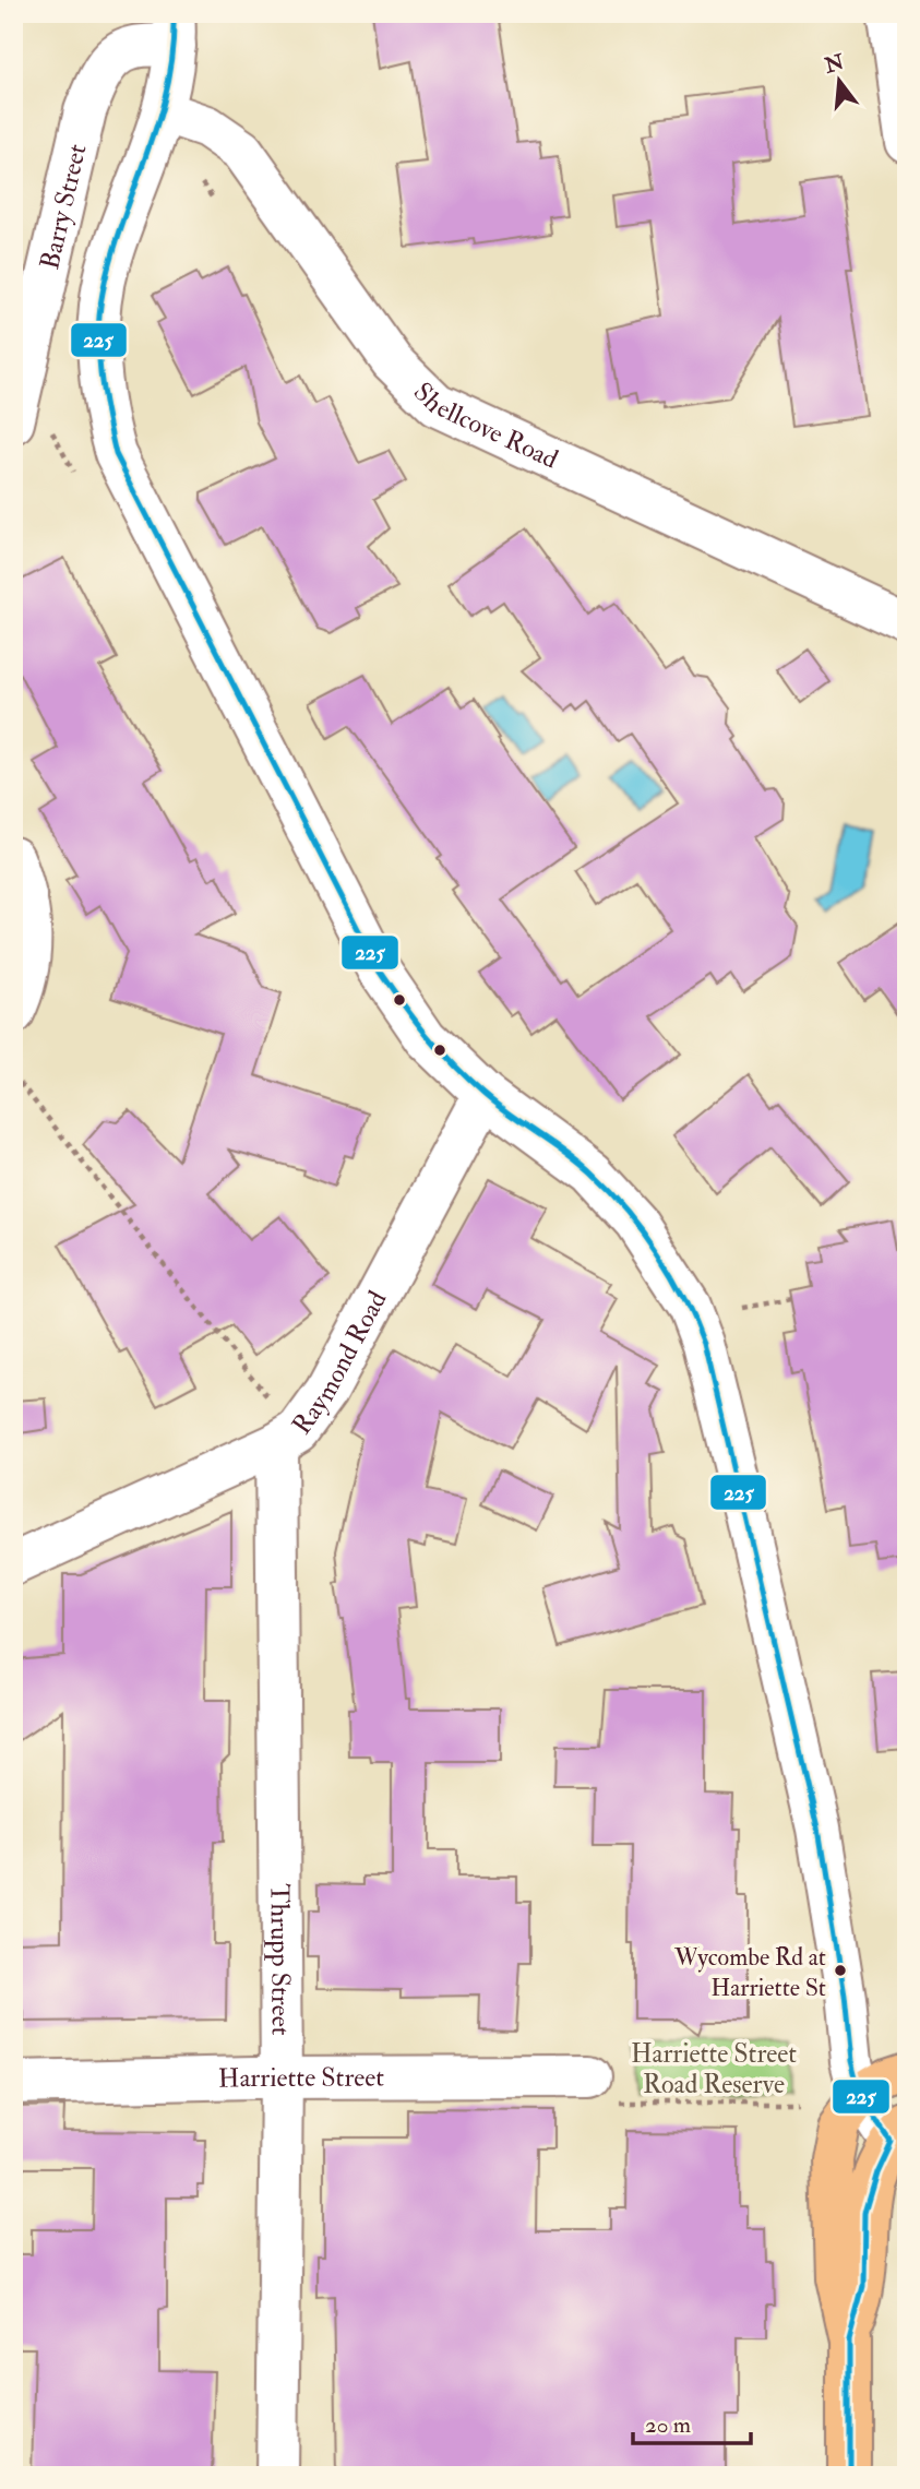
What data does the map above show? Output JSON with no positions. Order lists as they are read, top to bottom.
{
  "streets": {
    "street": [
      "Barry Street",
      "Shellcove Road",
      "Raymond Road",
      "Thrupp Street",
      "Harriette Street"
    ]
  },
  "crossings": [
    ["Raymond Road", "Thrupp Street"],
    ["Thrupp Street", "Harriette Street"]
  ],
  "parks": ["Harriette Street Road Reserve"],
  "places": ["Wycombe Rd at Harriette St"],
  "lines": ["transit line 225"],
  "scale_bar": "20 m",
  "north": "top"
}
